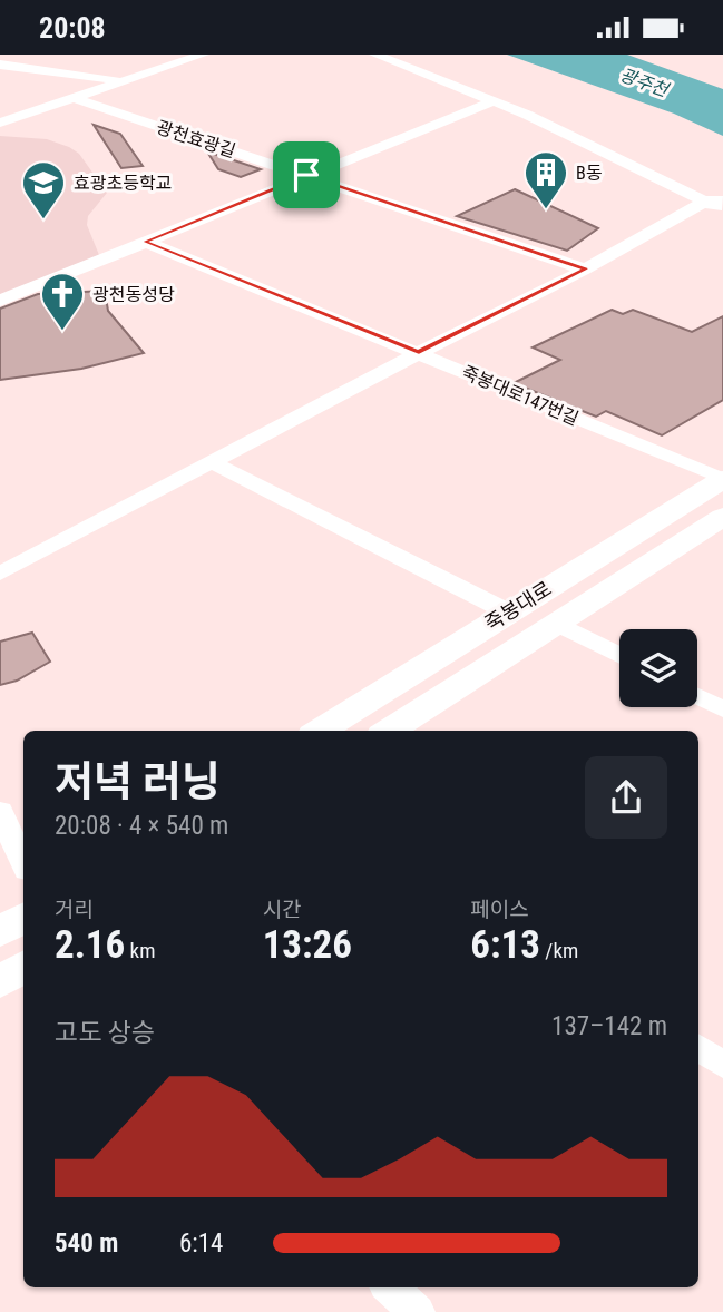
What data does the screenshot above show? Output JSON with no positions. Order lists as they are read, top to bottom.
{
  "streets": {
    "main road": ["죽봉대로"],
    "street": ["광천효광길", "죽봉대로147번길"]
  },
  "crossings": [
    ["죽봉대로147번길", "죽봉대로"]
  ],
  "water": ["광주천"],
  "places": {
    "building": ["B동"],
    "school or university": ["효광초등학교"],
    "church": ["광천동성당"]
  },
  "page": {
    "status": "20:08",
    "heading": ["저녁 러닝", "20:08 · 4 × 540 m"],
    "stats": [
      ["거리", "2.16 km"],
      ["시간", "13:26"],
      ["페이스", "6:13 /km"]
    ],
    "chart": ["고도 상승", "137–142 m"],
    "list": [
      {
        "name": "540 m",
        "note": "6:14"
      }
    ]
  }
}
